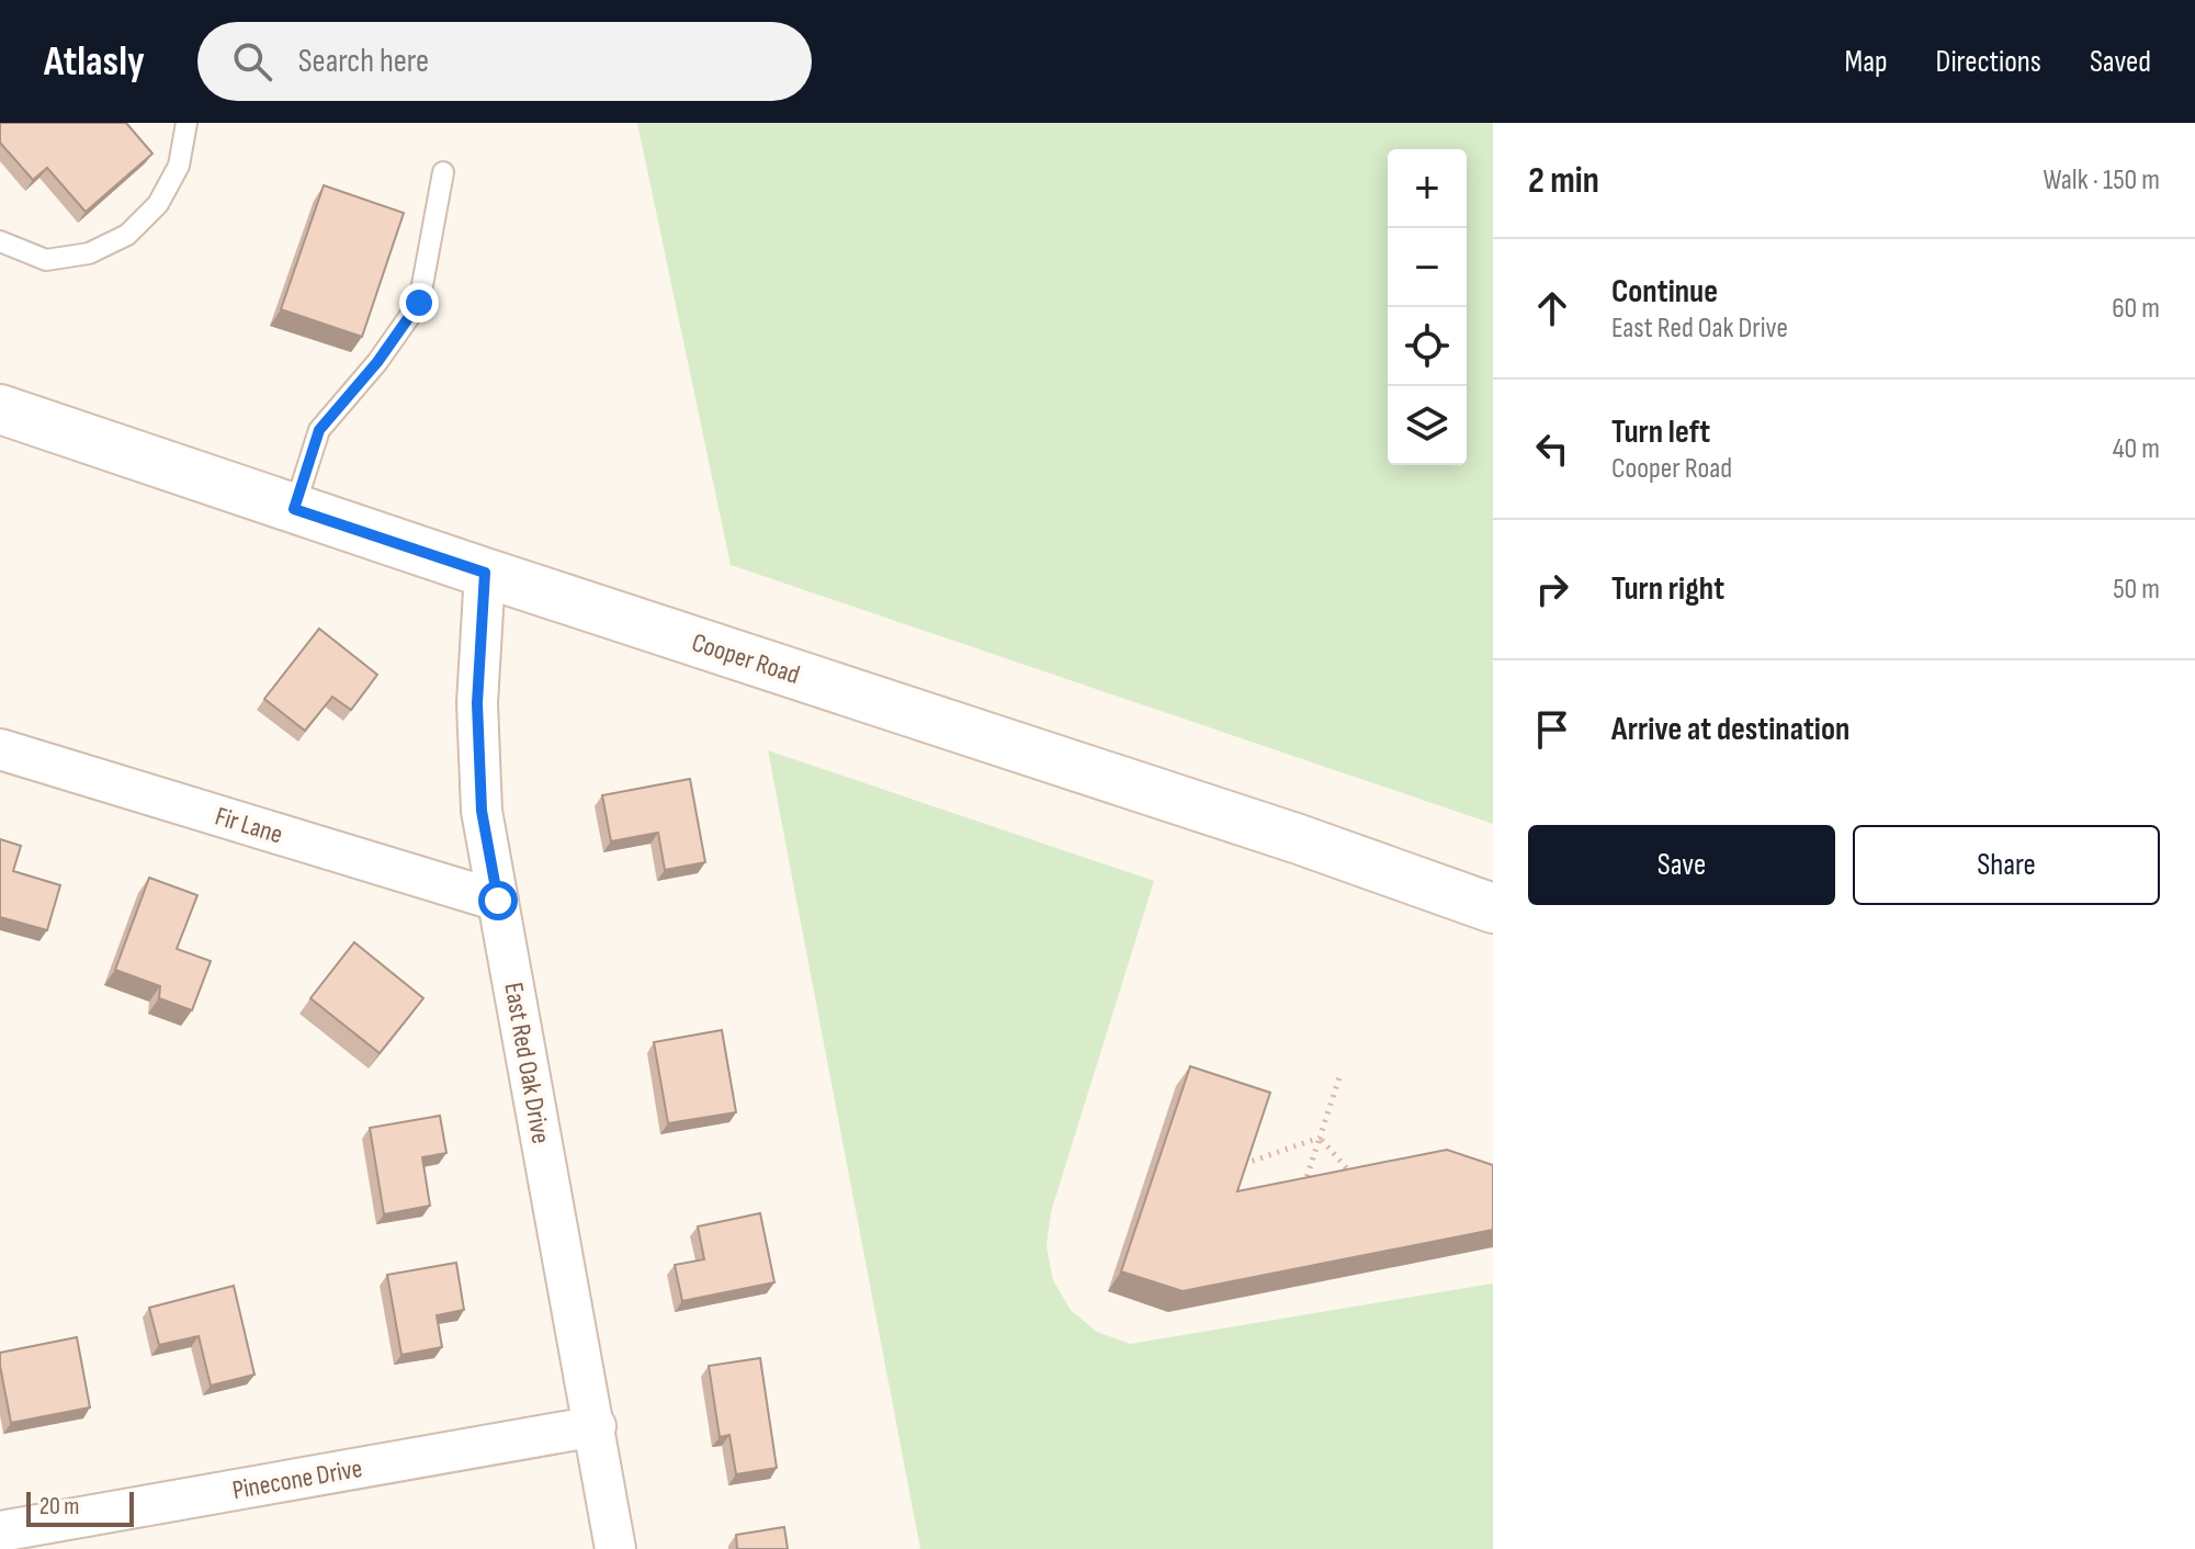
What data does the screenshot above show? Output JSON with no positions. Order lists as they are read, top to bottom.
{
  "streets": {
    "street": [
      "Cooper Road",
      "Fir Lane",
      "East Red Oak Drive",
      "Pinecone Drive"
    ]
  },
  "crossings": [
    ["Cooper Road", "East Red Oak Drive"],
    ["Fir Lane", "East Red Oak Drive"],
    ["East Red Oak Drive", "Pinecone Drive"]
  ],
  "scale_bar": "20 m",
  "page": {
    "header": "Atlasly",
    "search": "Search here",
    "nav": ["Map", "Directions", "Saved"],
    "heading": ["2 min", "Walk · 150 m"],
    "map_buttons": ["+", "−"],
    "list": [
      ["Continue", "East Red Oak Drive", "60 m"],
      ["Turn left", "Cooper Road", "40 m"],
      ["Turn right", "50 m"],
      "Arrive at destination"
    ],
    "buttons": ["Save", "Share"],
    "scale": "20 m"
  }
}
